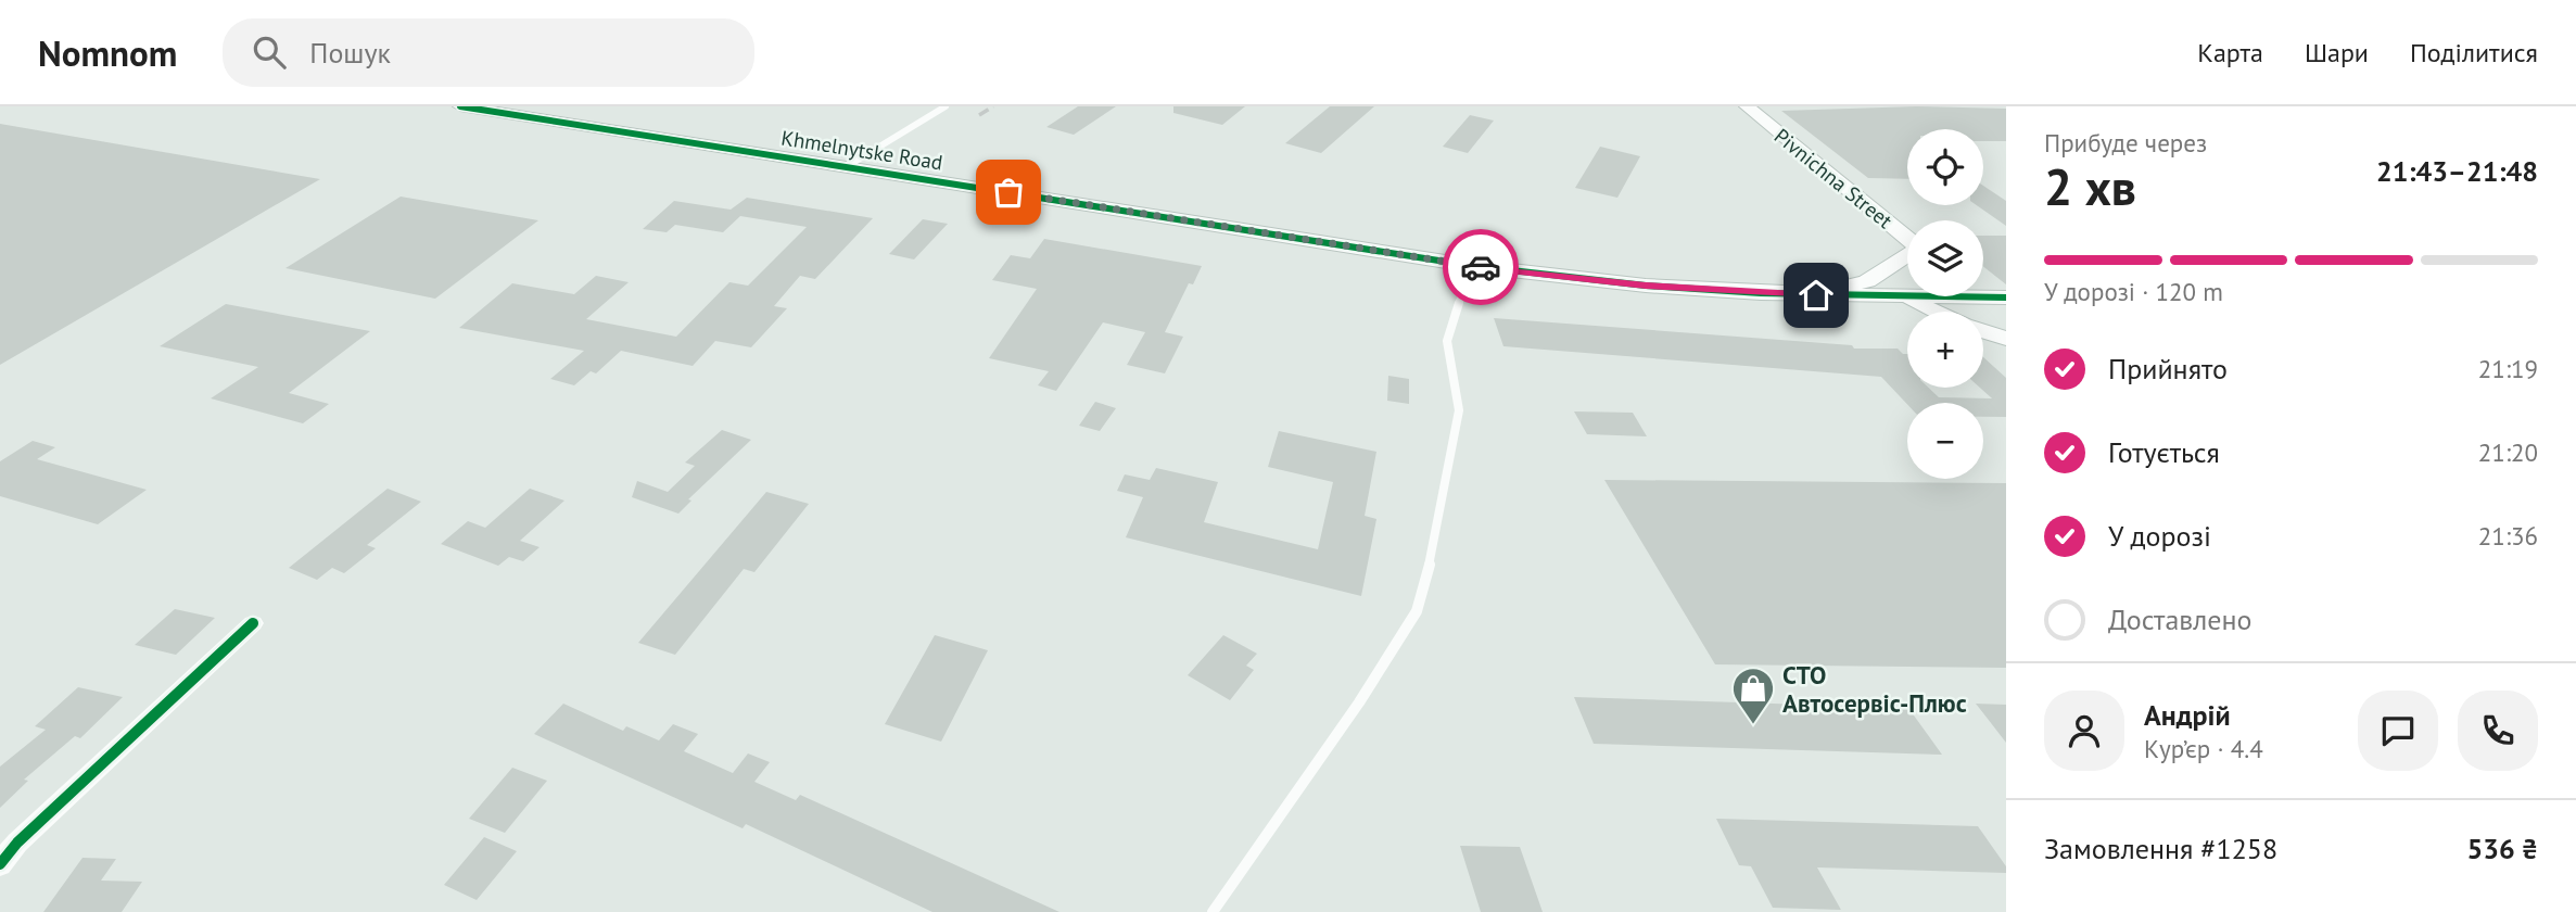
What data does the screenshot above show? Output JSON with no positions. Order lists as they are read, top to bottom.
{
  "streets": {
    "street": ["Khmelnytske Road", "Pivnichna Street"]
  },
  "places": {
    "shop": ["СТО Автосервіс-Плюс"]
  },
  "page": {
    "header": "Nomnom",
    "search": "Пошук",
    "nav": ["Карта", "Шари", "Поділитися"],
    "heading": ["2 хв", "Прибуде через", "21:43–21:48"],
    "panel": [
      "Андрій",
      "Кур’єр · 4.4",
      "Замовлення #1258",
      "536 ₴"
    ],
    "map_buttons": ["+", "−"],
    "bar": "У дорозі · 120 m",
    "list": [
      ["Прийнято", "21:19"],
      ["Готується", "21:20"],
      ["У дорозі", "21:36"],
      "Доставлено"
    ]
  }
}
